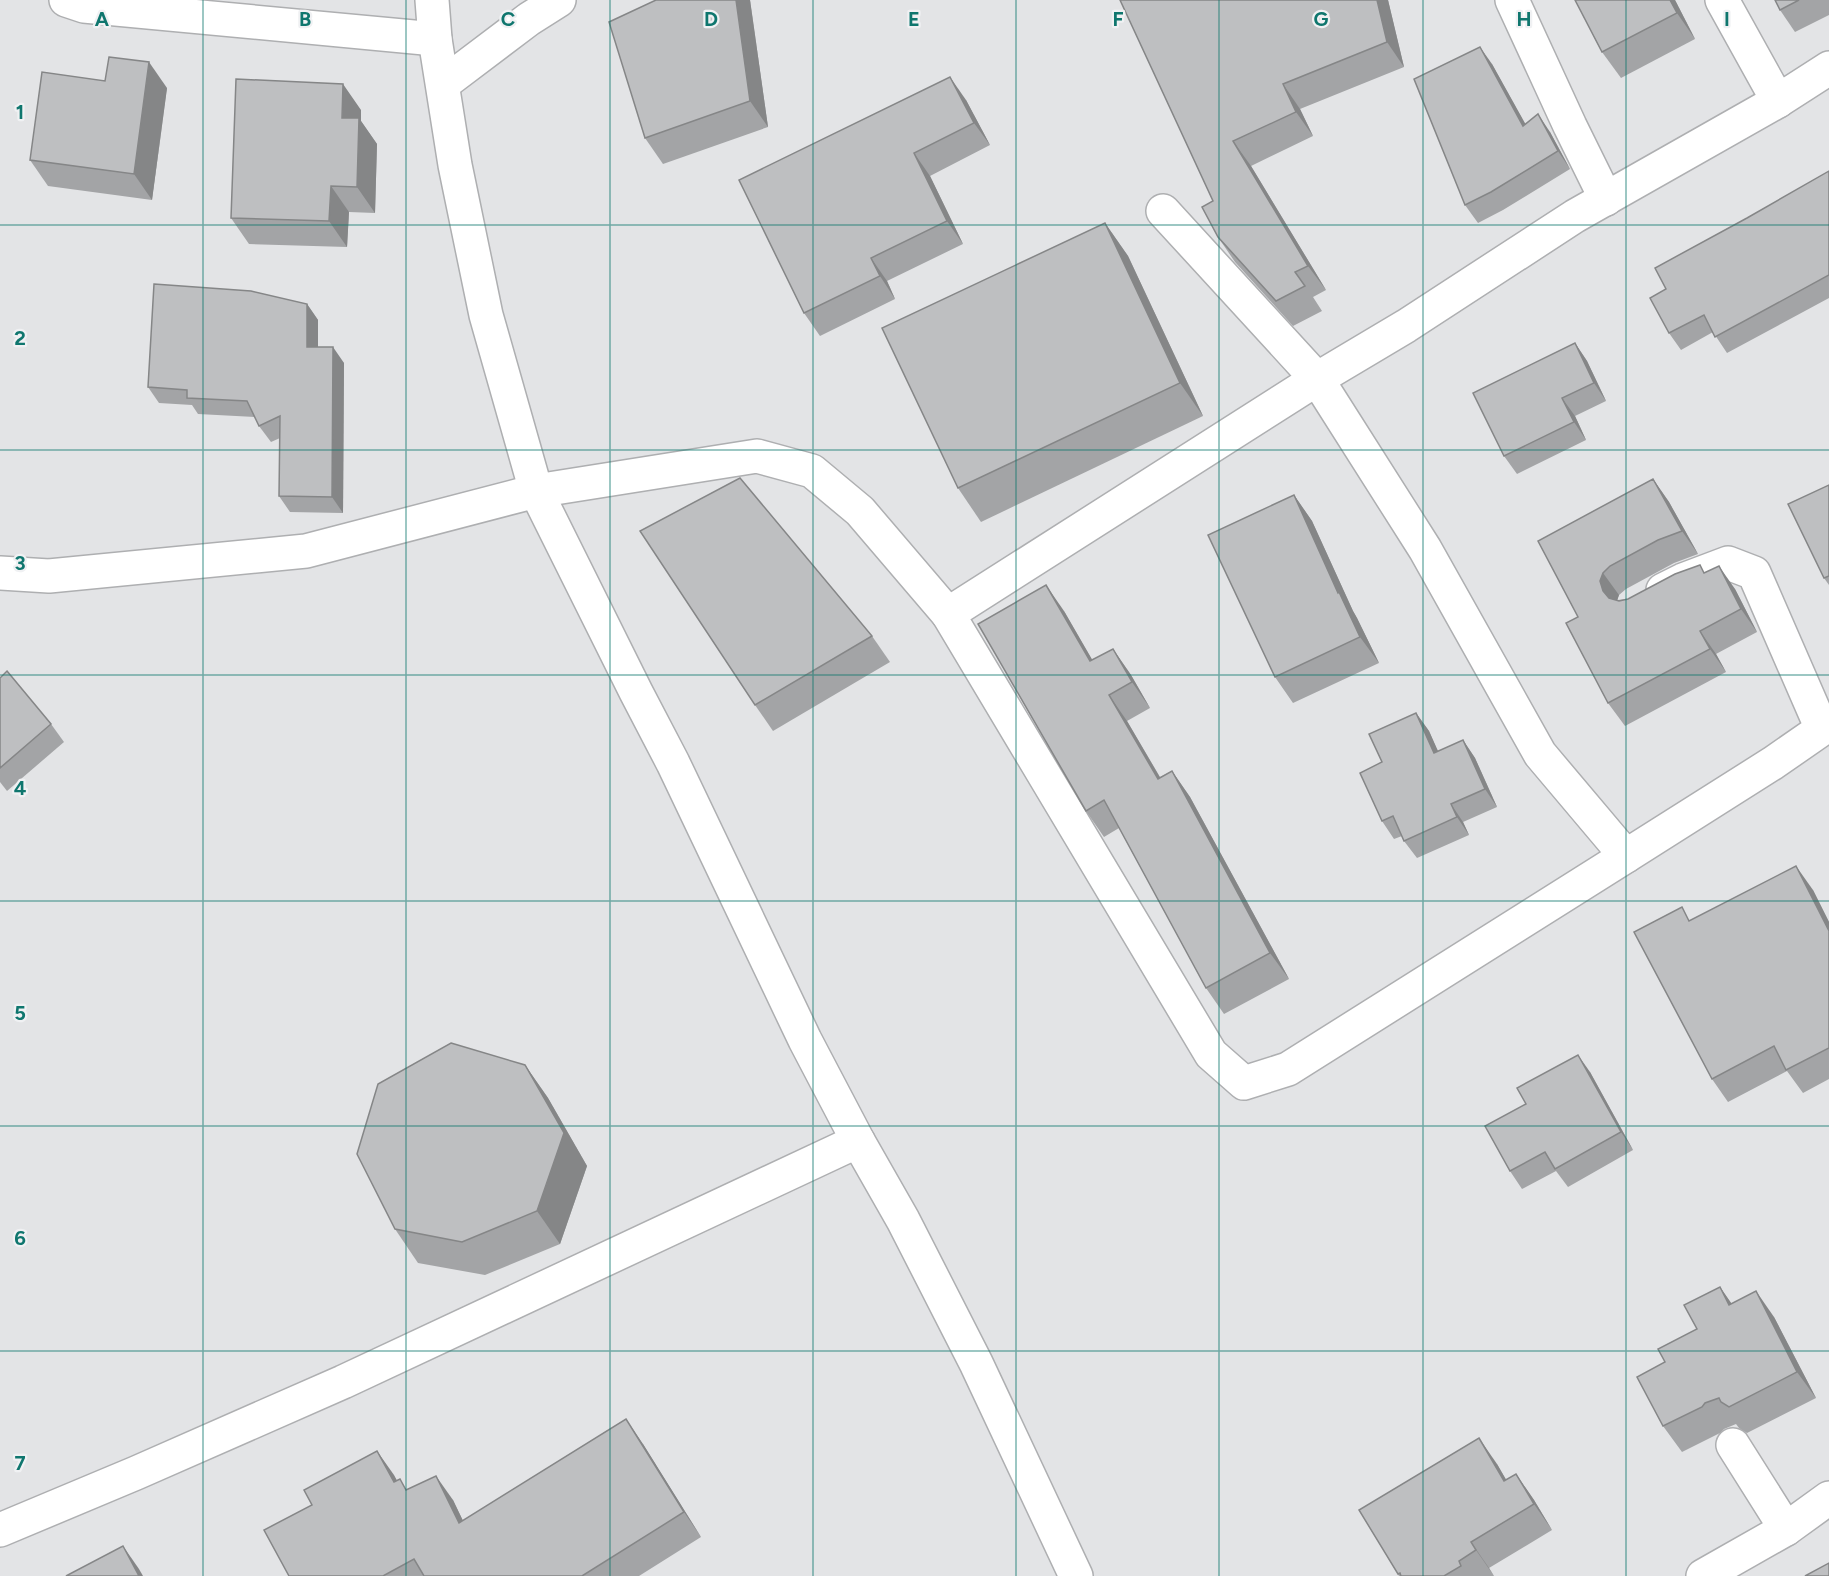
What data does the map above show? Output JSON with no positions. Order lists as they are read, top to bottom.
{
  "grid": {
    "columns": [
      "A",
      "B",
      "C",
      "D",
      "E",
      "F",
      "G",
      "H",
      "I"
    ],
    "rows": [
      "1",
      "2",
      "3",
      "4",
      "5",
      "6",
      "7"
    ]
  }
}
